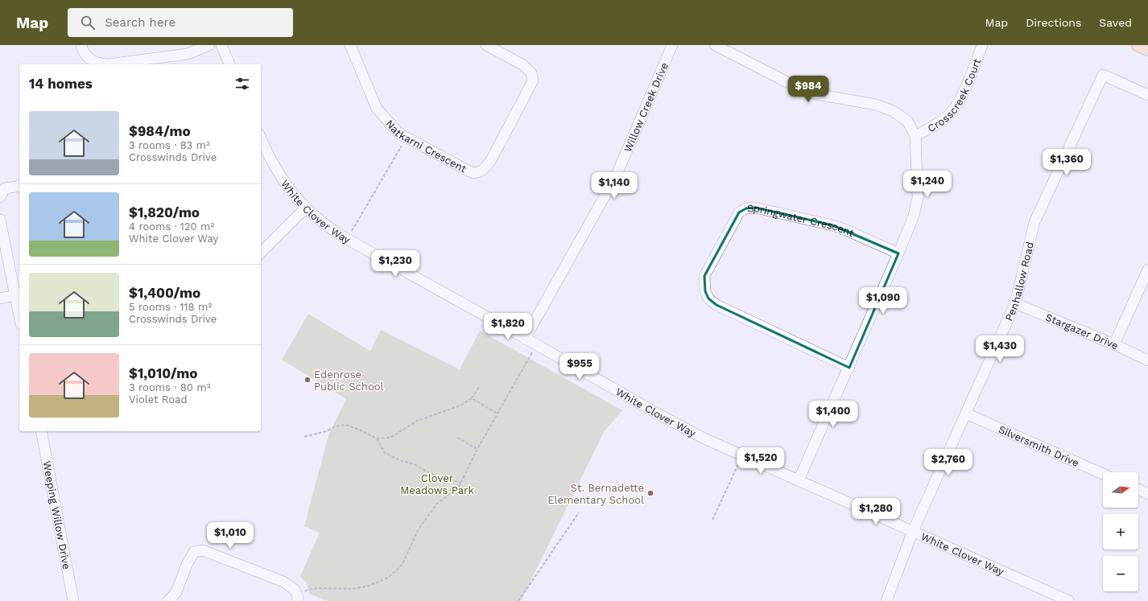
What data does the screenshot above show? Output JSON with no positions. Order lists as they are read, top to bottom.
{
  "streets": {
    "street": [
      "Crosscreek Court",
      "Willow Creek Drive",
      "Natkarni Crescent",
      "White Clover Way",
      "Springwater Crescent",
      "Penhallow Road",
      "Stargazer Drive",
      "Silversmith Drive",
      "Weeping Willow Drive"
    ]
  },
  "crossings": [
    ["Willow Creek Drive", "White Clover Way"],
    ["White Clover Way", "Penhallow Road"],
    ["Penhallow Road", "Stargazer Drive"],
    ["Penhallow Road", "Silversmith Drive"]
  ],
  "parks": ["Clover Meadows Park"],
  "places": ["Edenrose Public School", "St. Bernadette Elementary School"],
  "north": "right",
  "page": {
    "header": "Map",
    "search": "Search here",
    "nav": ["Map", "Directions", "Saved"],
    "heading": "14 homes",
    "price": [
      "$984",
      "$1,360",
      "$1,240",
      "$1,140",
      "$1,230",
      "$1,090",
      "$1,820",
      "$1,430",
      "$955",
      "$1,400",
      "$1,520",
      "$2,760",
      "$1,280",
      "$1,010"
    ],
    "list": [
      {
        "name": "$984/mo",
        "note": "3 rooms · 83 m² · Crosswinds Drive"
      },
      {
        "name": "$1,820/mo",
        "note": "4 rooms · 120 m² · White Clover Way"
      },
      {
        "name": "$1,400/mo",
        "note": "5 rooms · 118 m² · Crosswinds Drive"
      },
      {
        "name": "$1,010/mo",
        "note": "3 rooms · 80 m² · Violet Road"
      }
    ],
    "map_buttons": ["+", "−"]
  }
}
